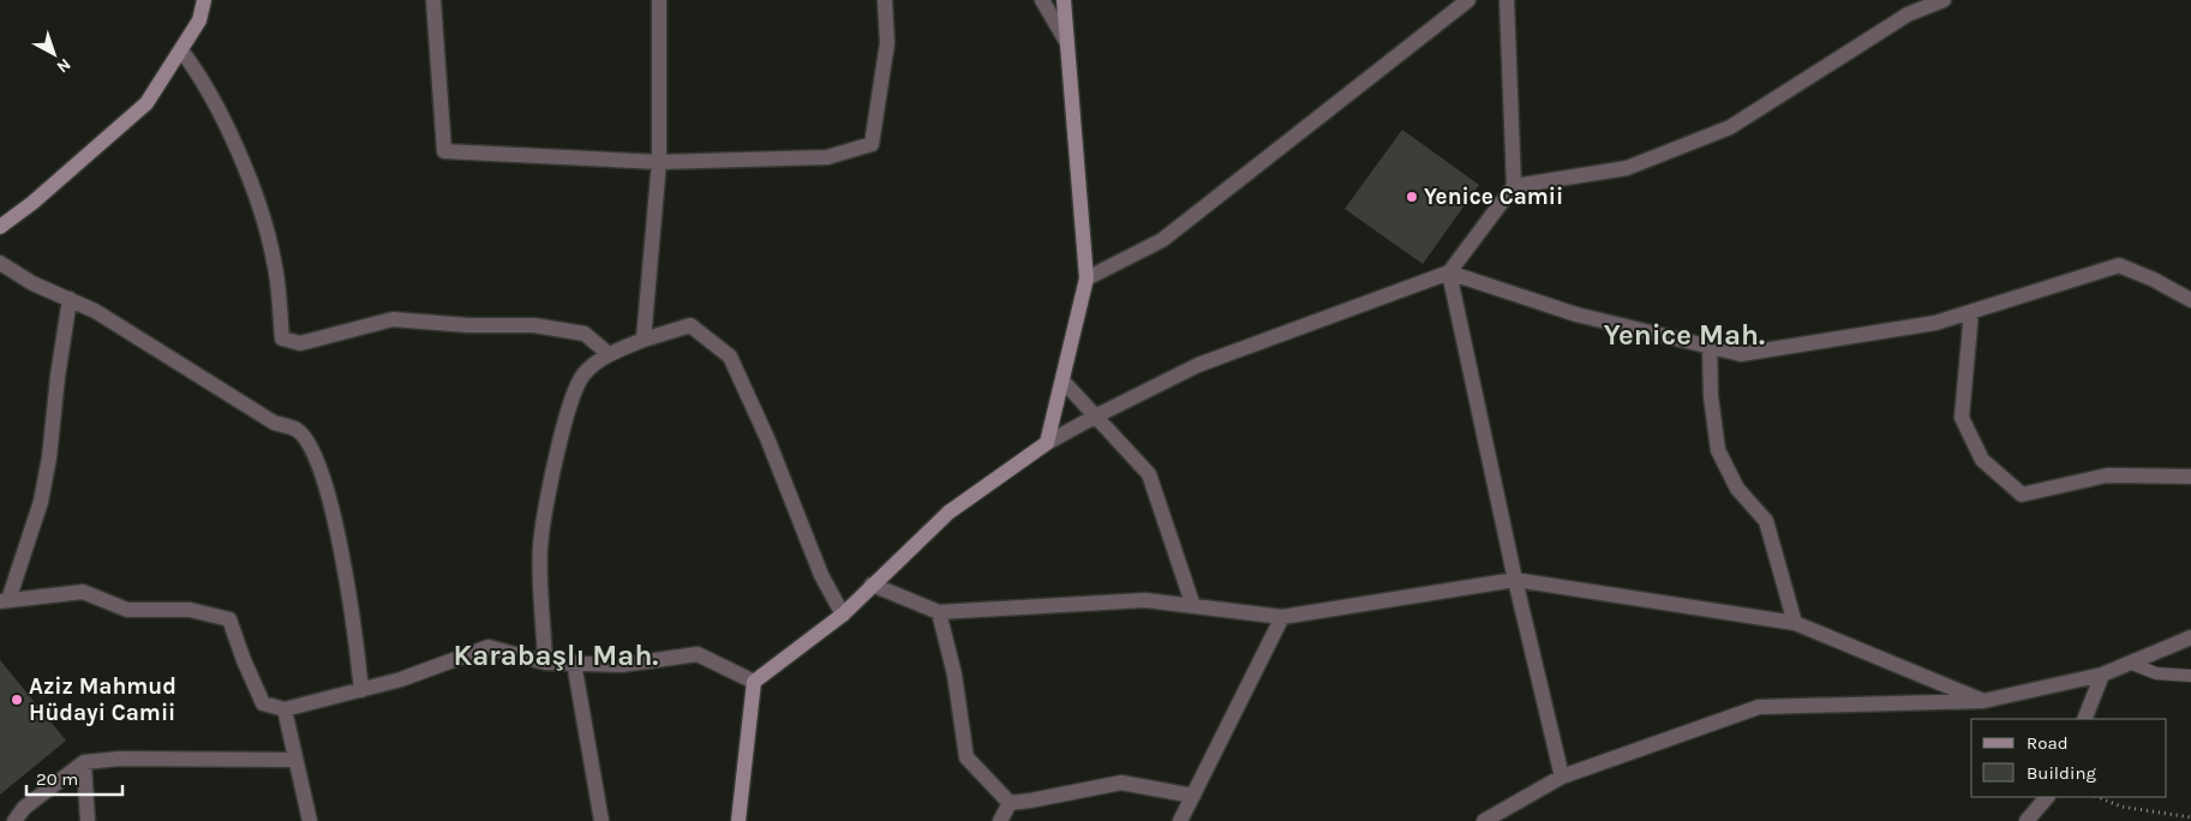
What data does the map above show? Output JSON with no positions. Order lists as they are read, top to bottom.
{
  "districts": ["Yenice Mah.", "Karabaşlı Mah."],
  "places": ["Yenice Camii", "Aziz Mahmud Hüdayi Camii"],
  "legend": ["Road", "Building"],
  "scale_bar": "20 m",
  "north": "bottom right"
}
